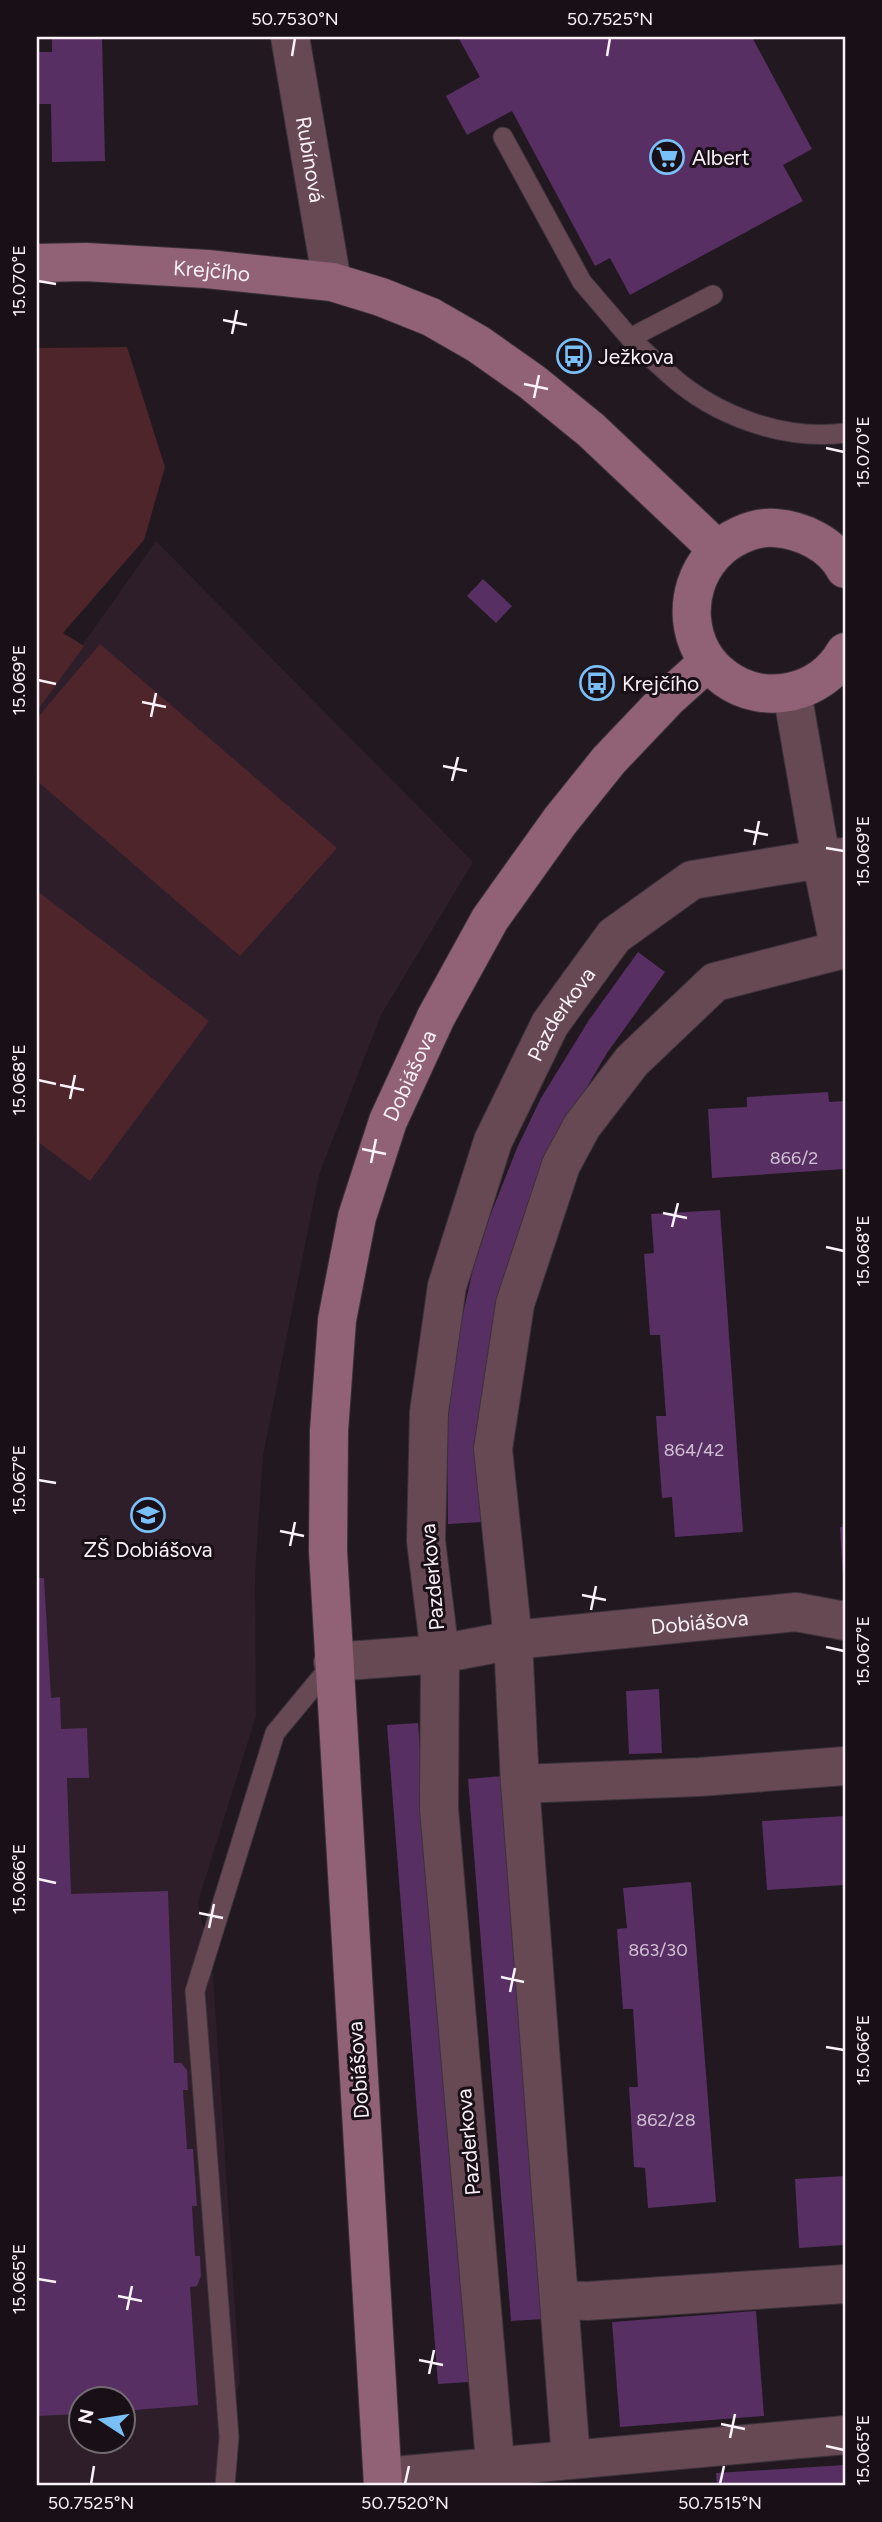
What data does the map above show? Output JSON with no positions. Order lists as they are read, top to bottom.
{
  "streets": {
    "street": [
      "Rubínová",
      "Krejčího",
      "Pazderkova",
      "Dobiášova"
    ]
  },
  "crossings": [
    ["Rubínová", "Krejčího"],
    ["Pazderkova", "Dobiášova"]
  ],
  "places": {
    "supermarket": ["Albert"],
    "bus stop": ["Ježkova", "Krejčího"],
    "school or university": ["ZŠ Dobiášova"]
  },
  "house_numbers": [
    "866/2",
    "864/42",
    "863/30",
    "862/28"
  ],
  "north": "left",
  "coordinates": [
    "50.7530°N",
    "50.7525°N",
    "15.070°E",
    "15.069°E",
    "15.068°E",
    "15.067°E",
    "15.066°E",
    "15.065°E",
    "50.7520°N",
    "50.7515°N"
  ]
}
